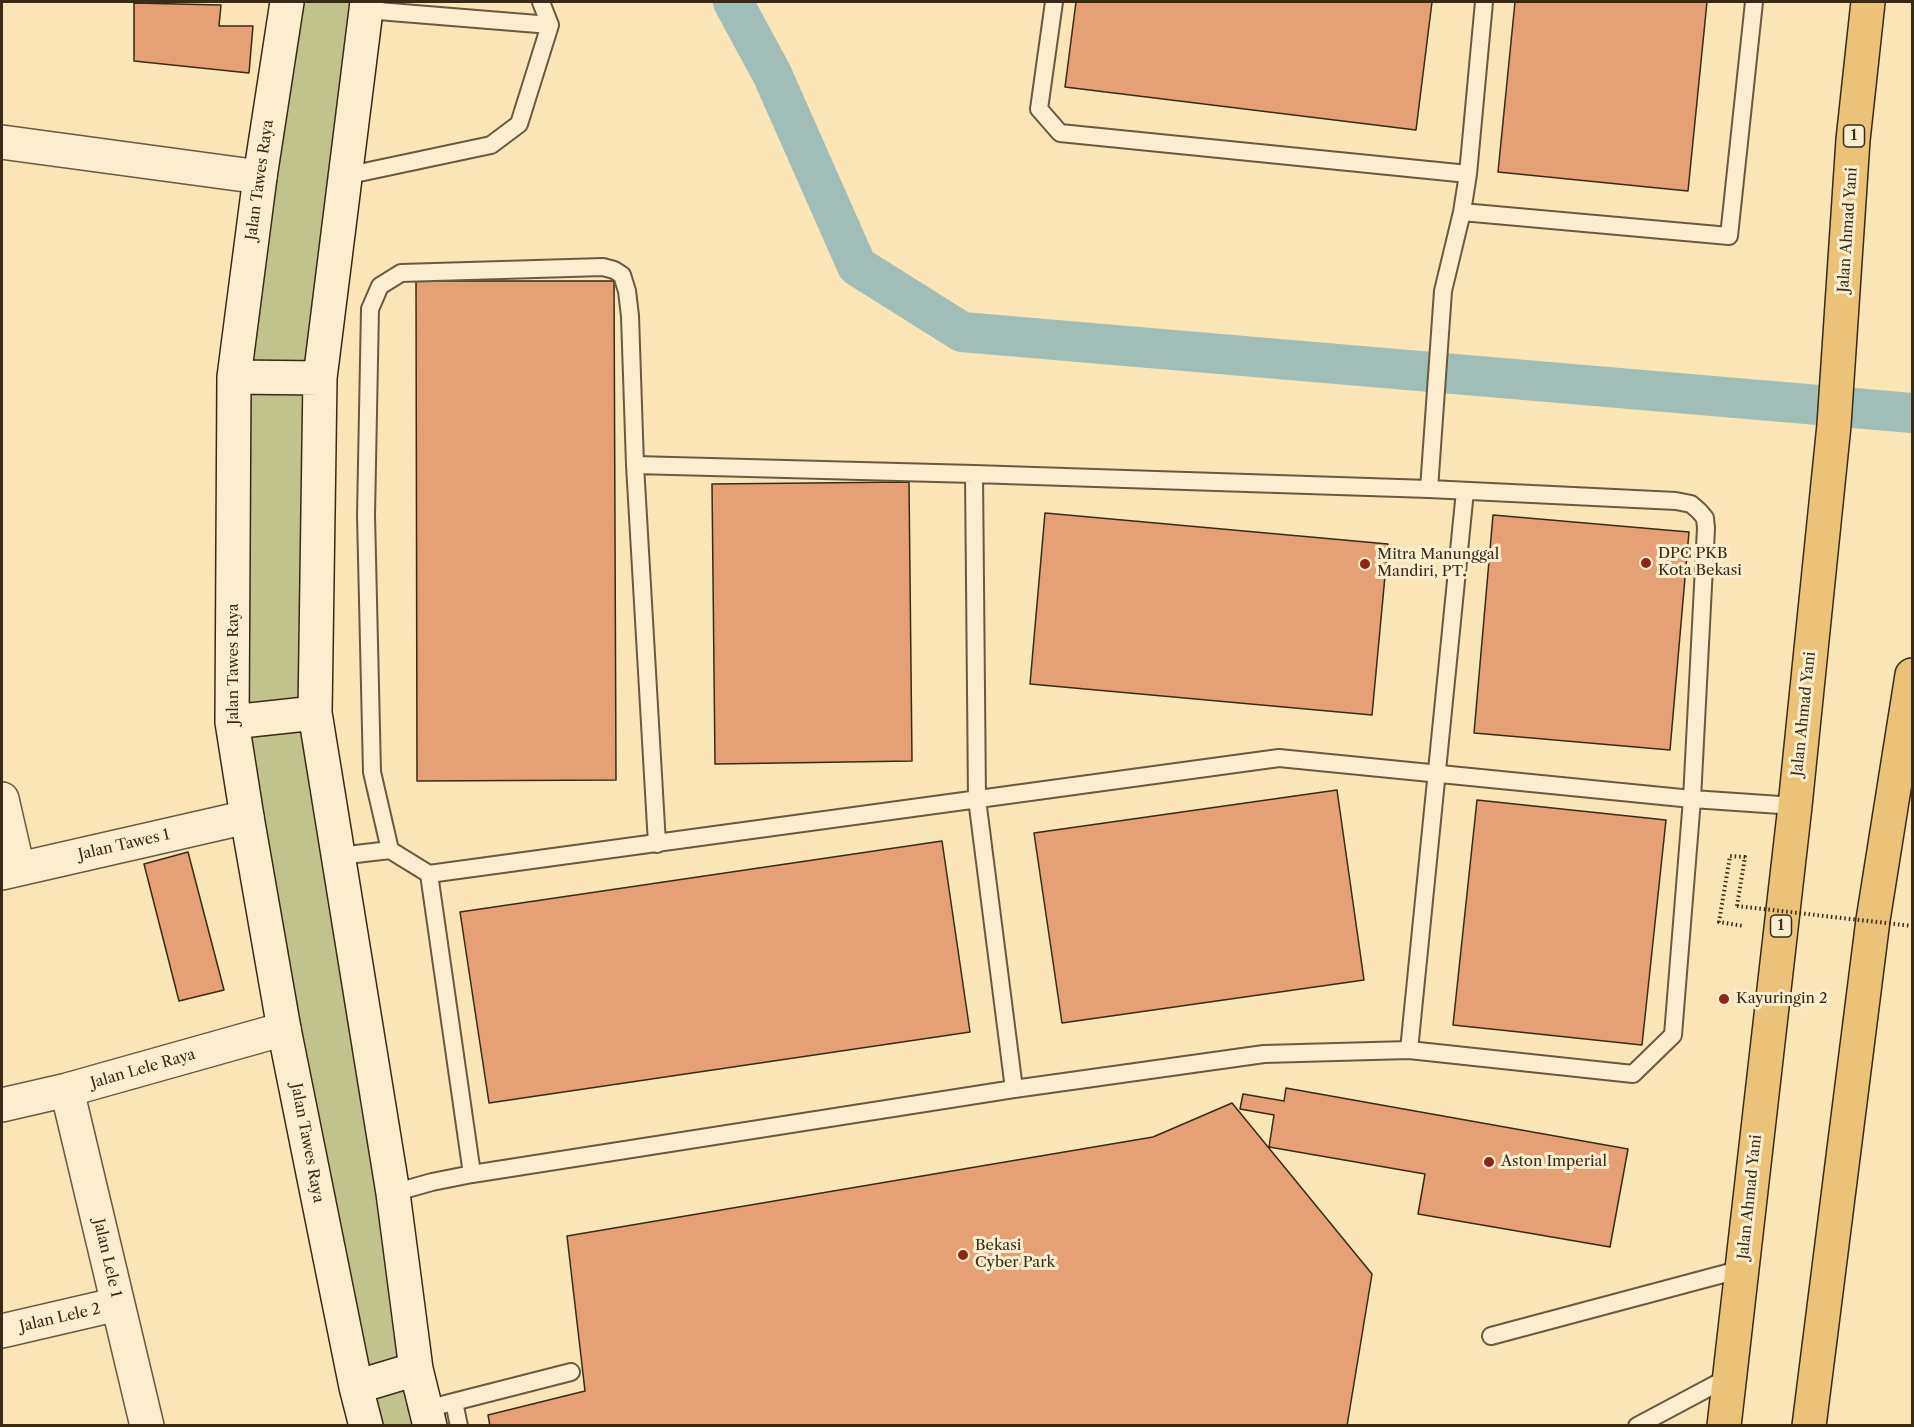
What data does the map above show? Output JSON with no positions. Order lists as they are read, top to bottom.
{
  "streets": {
    "highway": ["1", "Jalan Ahmad Yani"],
    "street": [
      "Jalan Tawes Raya",
      "Jalan Tawes 1",
      "Jalan Lele Raya",
      "Jalan Lele 1",
      "Jalan Lele 2"
    ]
  },
  "crossings": [
    ["Jalan Tawes Raya", "Jalan Tawes 1"],
    ["Jalan Tawes Raya", "Jalan Lele Raya"],
    ["Jalan Lele Raya", "Jalan Lele 1"],
    ["Jalan Lele 1", "Jalan Lele 2"]
  ],
  "places": [
    "DPC PKB Kota Bekasi",
    "Mitra Manunggal Mandiri, PT.",
    "Kayuringin 2",
    "Aston Imperial",
    "Bekasi Cyber Park"
  ]
}
